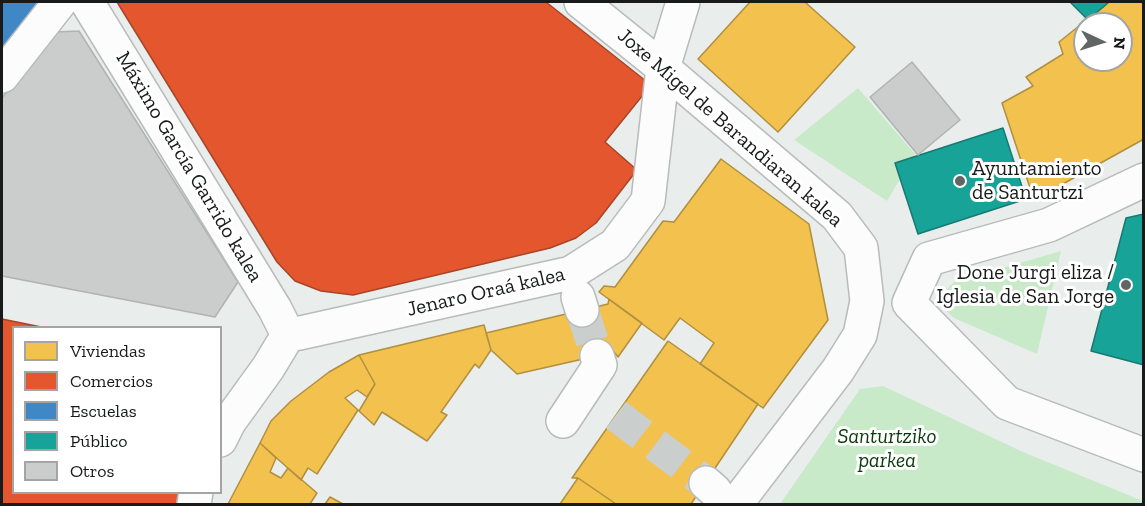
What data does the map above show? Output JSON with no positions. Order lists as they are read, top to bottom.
{
  "streets": {
    "street": ["Joxe Migel de Barandiaran kalea", "Máximo García Garrido kalea", "Jenaro Oraá kalea"]
  },
  "crossings": [
    ["Joxe Migel de Barandiaran kalea", "Jenaro Oraá kalea"],
    ["Máximo García Garrido kalea", "Jenaro Oraá kalea"]
  ],
  "parks": ["Santurtziko parkea"],
  "places": ["Ayuntamiento de Santurtzi", "Done Jurgi eliza / Iglesia de San Jorge"],
  "legend": [
    "Viviendas",
    "Comercios",
    "Escuelas",
    "Público",
    "Otros"
  ],
  "north": "right"
}
